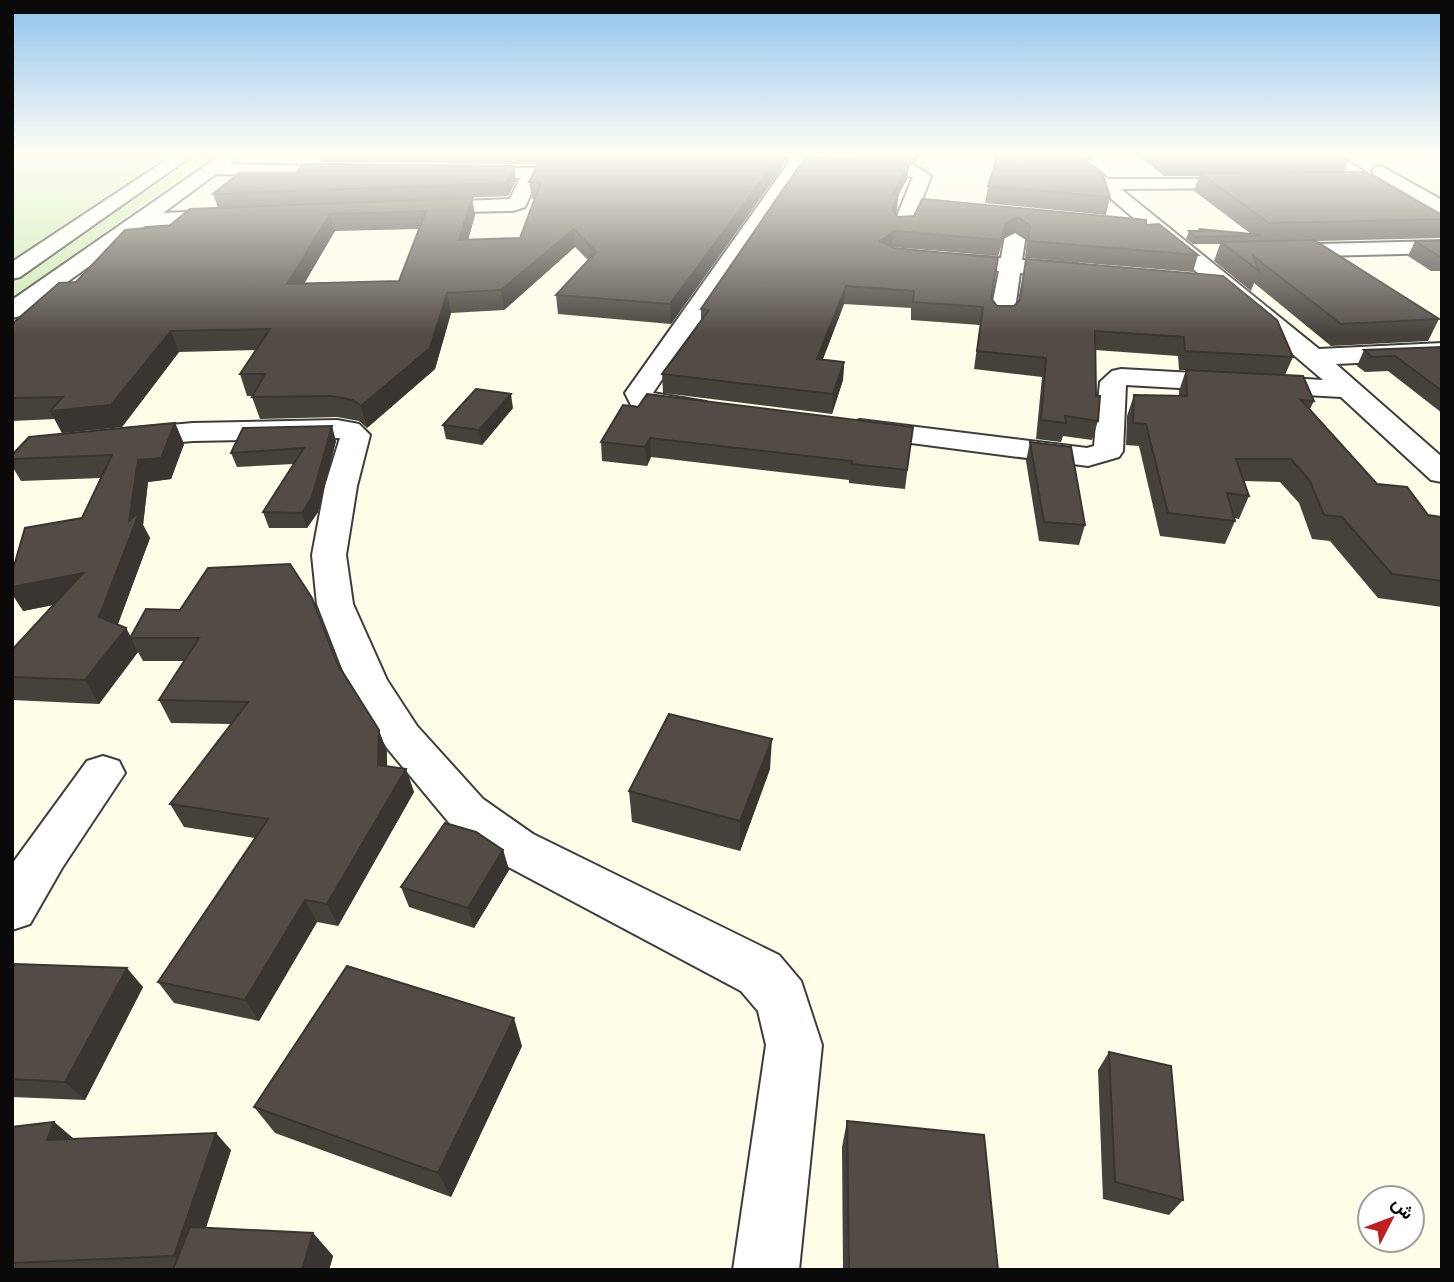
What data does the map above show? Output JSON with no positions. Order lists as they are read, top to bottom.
{
  "north": "top right"
}
